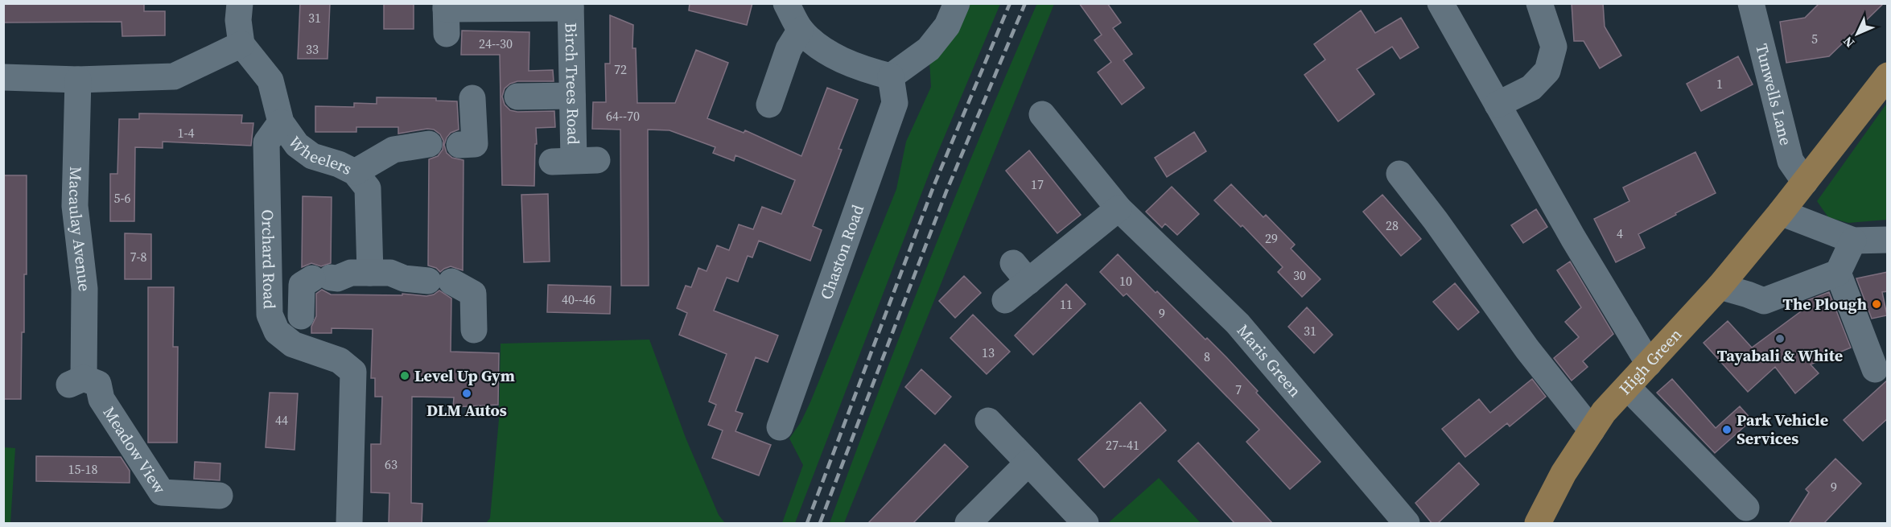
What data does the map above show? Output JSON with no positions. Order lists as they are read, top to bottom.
{
  "streets": {
    "main road": ["High Green"],
    "street": [
      "Birch Trees Road",
      "Tunwells Lane",
      "Wheelers",
      "Macaulay Avenue",
      "Chaston Road",
      "Orchard Road",
      "Maris Green",
      "Meadow View"
    ]
  },
  "crossings": [
    ["Wheelers", "Orchard Road"],
    ["Macaulay Avenue", "Meadow View"]
  ],
  "places": [
    "The Plough",
    "Tayabali & White",
    "Level Up Gym",
    "DLM Autos",
    "Park Vehicle Services"
  ],
  "house_numbers": [
    "31",
    "5",
    "24--30",
    "33",
    "72",
    "1",
    "64--70",
    "1-4",
    "17",
    "5-6",
    "28",
    "4",
    "29",
    "7-8",
    "30",
    "10",
    "40--46",
    "11",
    "9",
    "31",
    "13",
    "8",
    "7",
    "44",
    "27--41",
    "63",
    "15-18",
    "9"
  ],
  "north": "bottom left"
}
